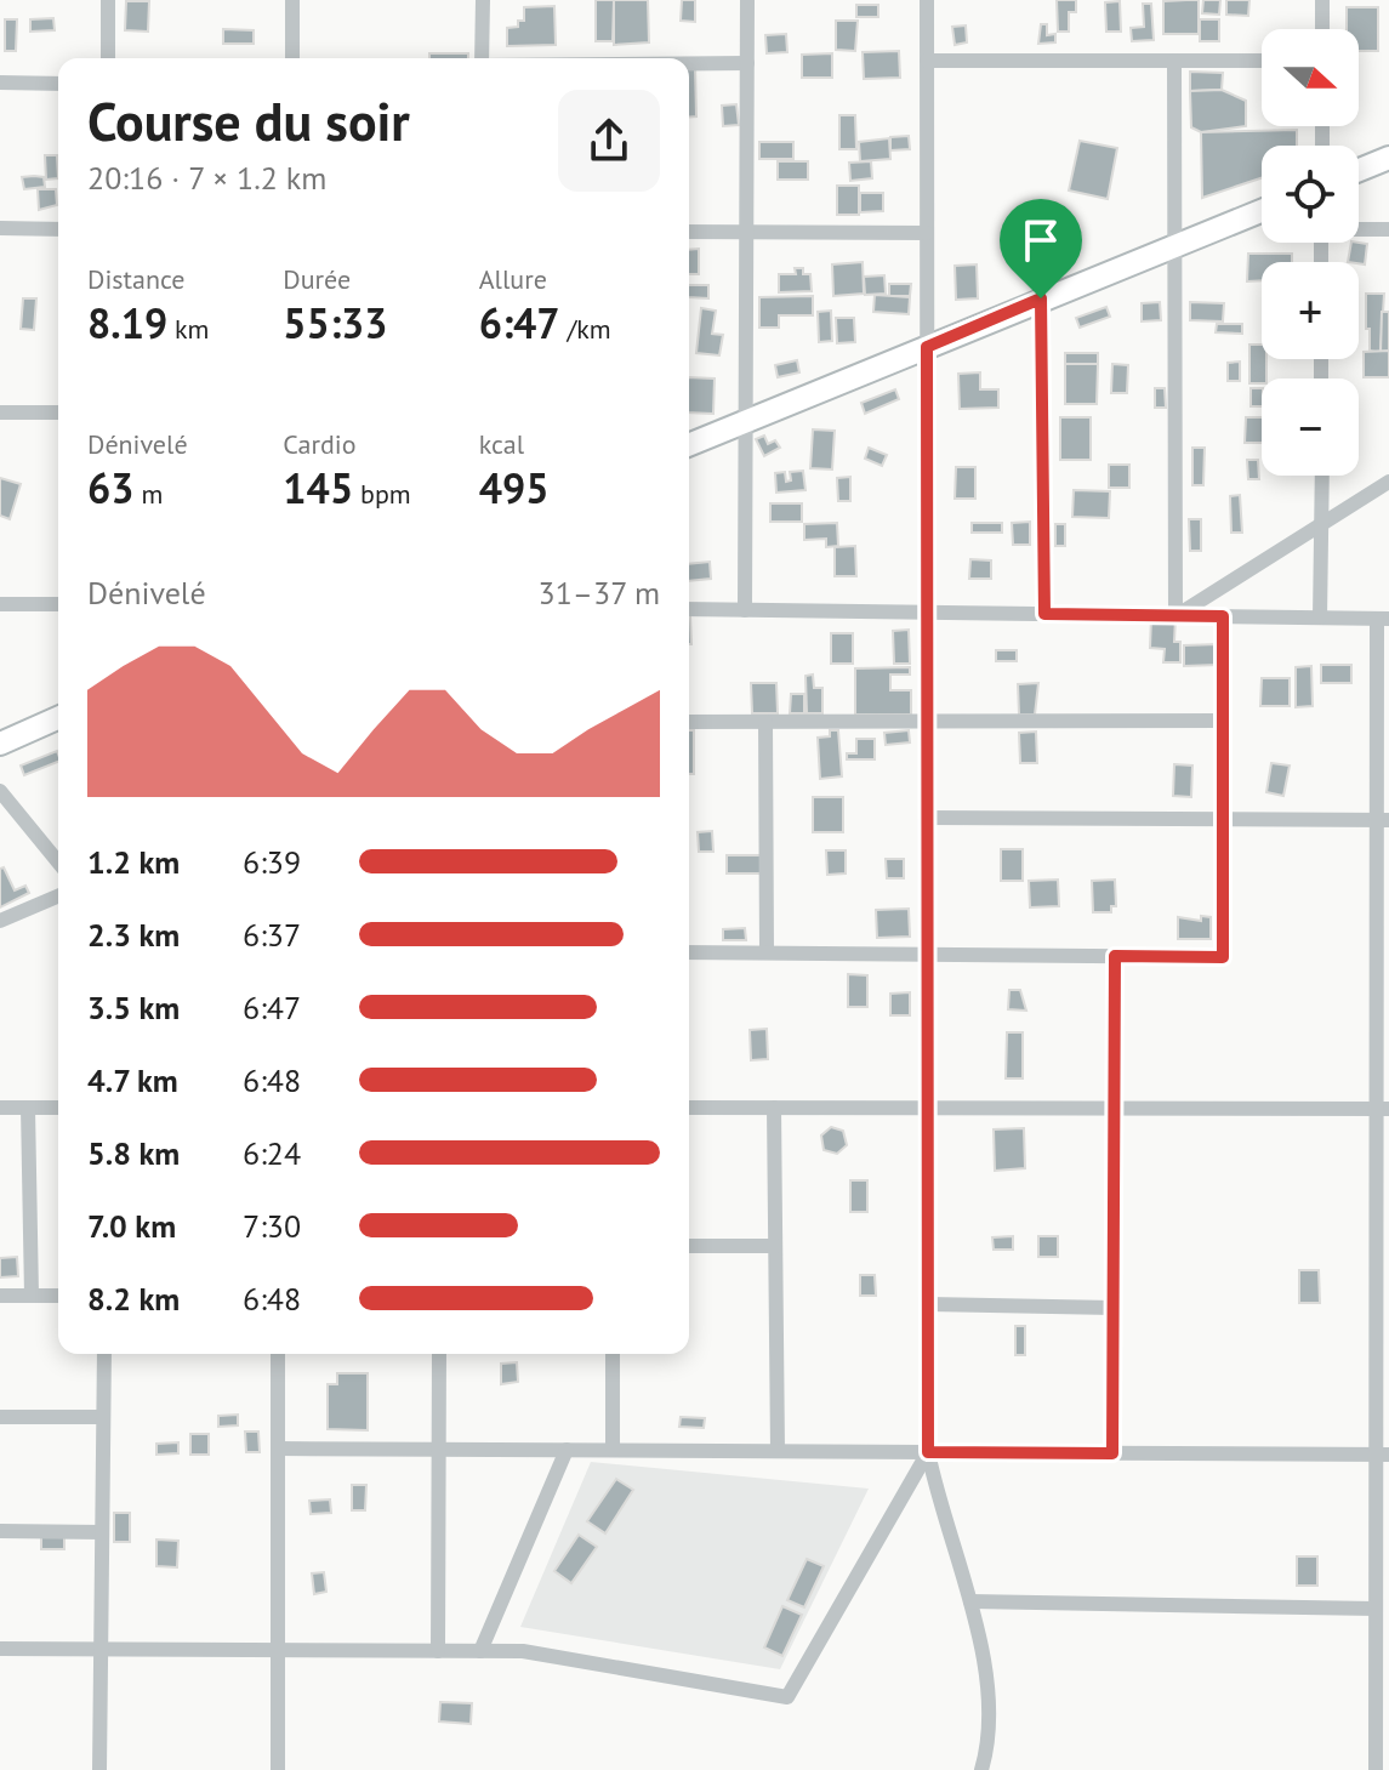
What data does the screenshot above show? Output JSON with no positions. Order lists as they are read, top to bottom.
{
  "north": "right",
  "page": {
    "map_buttons": ["+", "−"],
    "heading": ["Course du soir", "20:16 · 7 × 1.2 km"],
    "stats": [
      ["Distance", "8.19 km"],
      ["Durée", "55:33"],
      ["Allure", "6:47 /km"],
      ["Dénivelé", "63 m"],
      ["Cardio", "145 bpm"],
      ["kcal", "495"]
    ],
    "chart": ["Dénivelé", "31–37 m"],
    "list": [
      {
        "name": "1.2 km",
        "note": "6:39"
      },
      {
        "name": "2.3 km",
        "note": "6:37"
      },
      {
        "name": "3.5 km",
        "note": "6:47"
      },
      {
        "name": "4.7 km",
        "note": "6:48"
      },
      {
        "name": "5.8 km",
        "note": "6:24"
      },
      {
        "name": "7.0 km",
        "note": "7:30"
      },
      {
        "name": "8.2 km",
        "note": "6:48"
      }
    ]
  }
}
